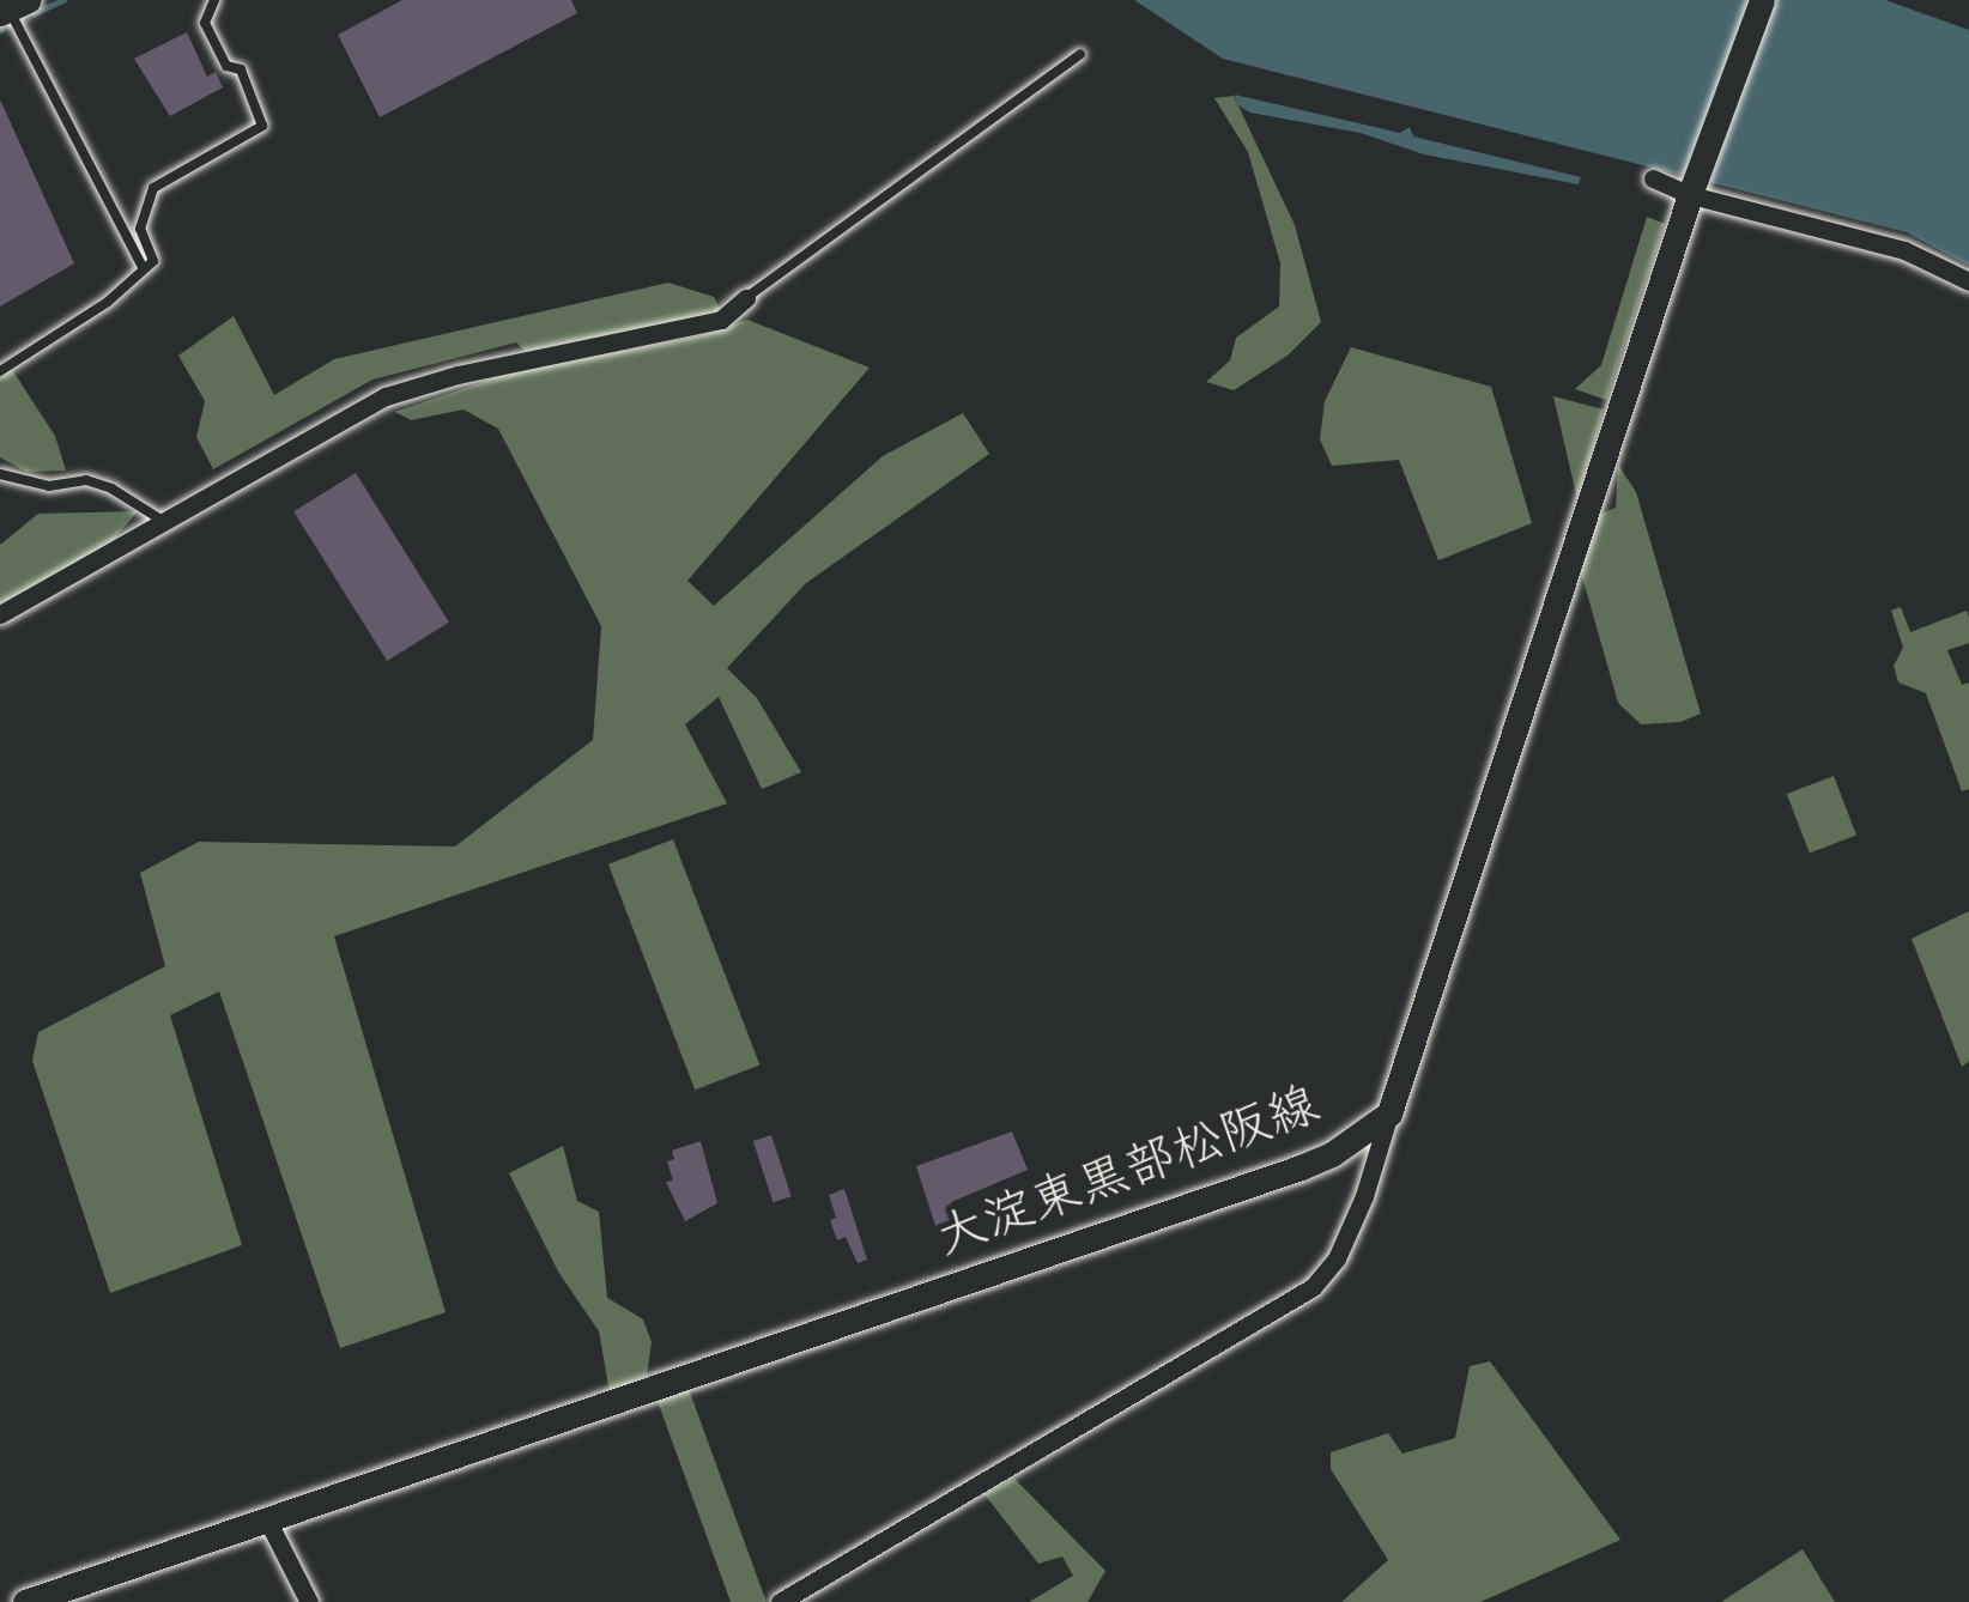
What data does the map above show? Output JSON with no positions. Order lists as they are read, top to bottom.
{
  "streets": {
    "main road": ["大淀東黒部松阪線"]
  }
}
